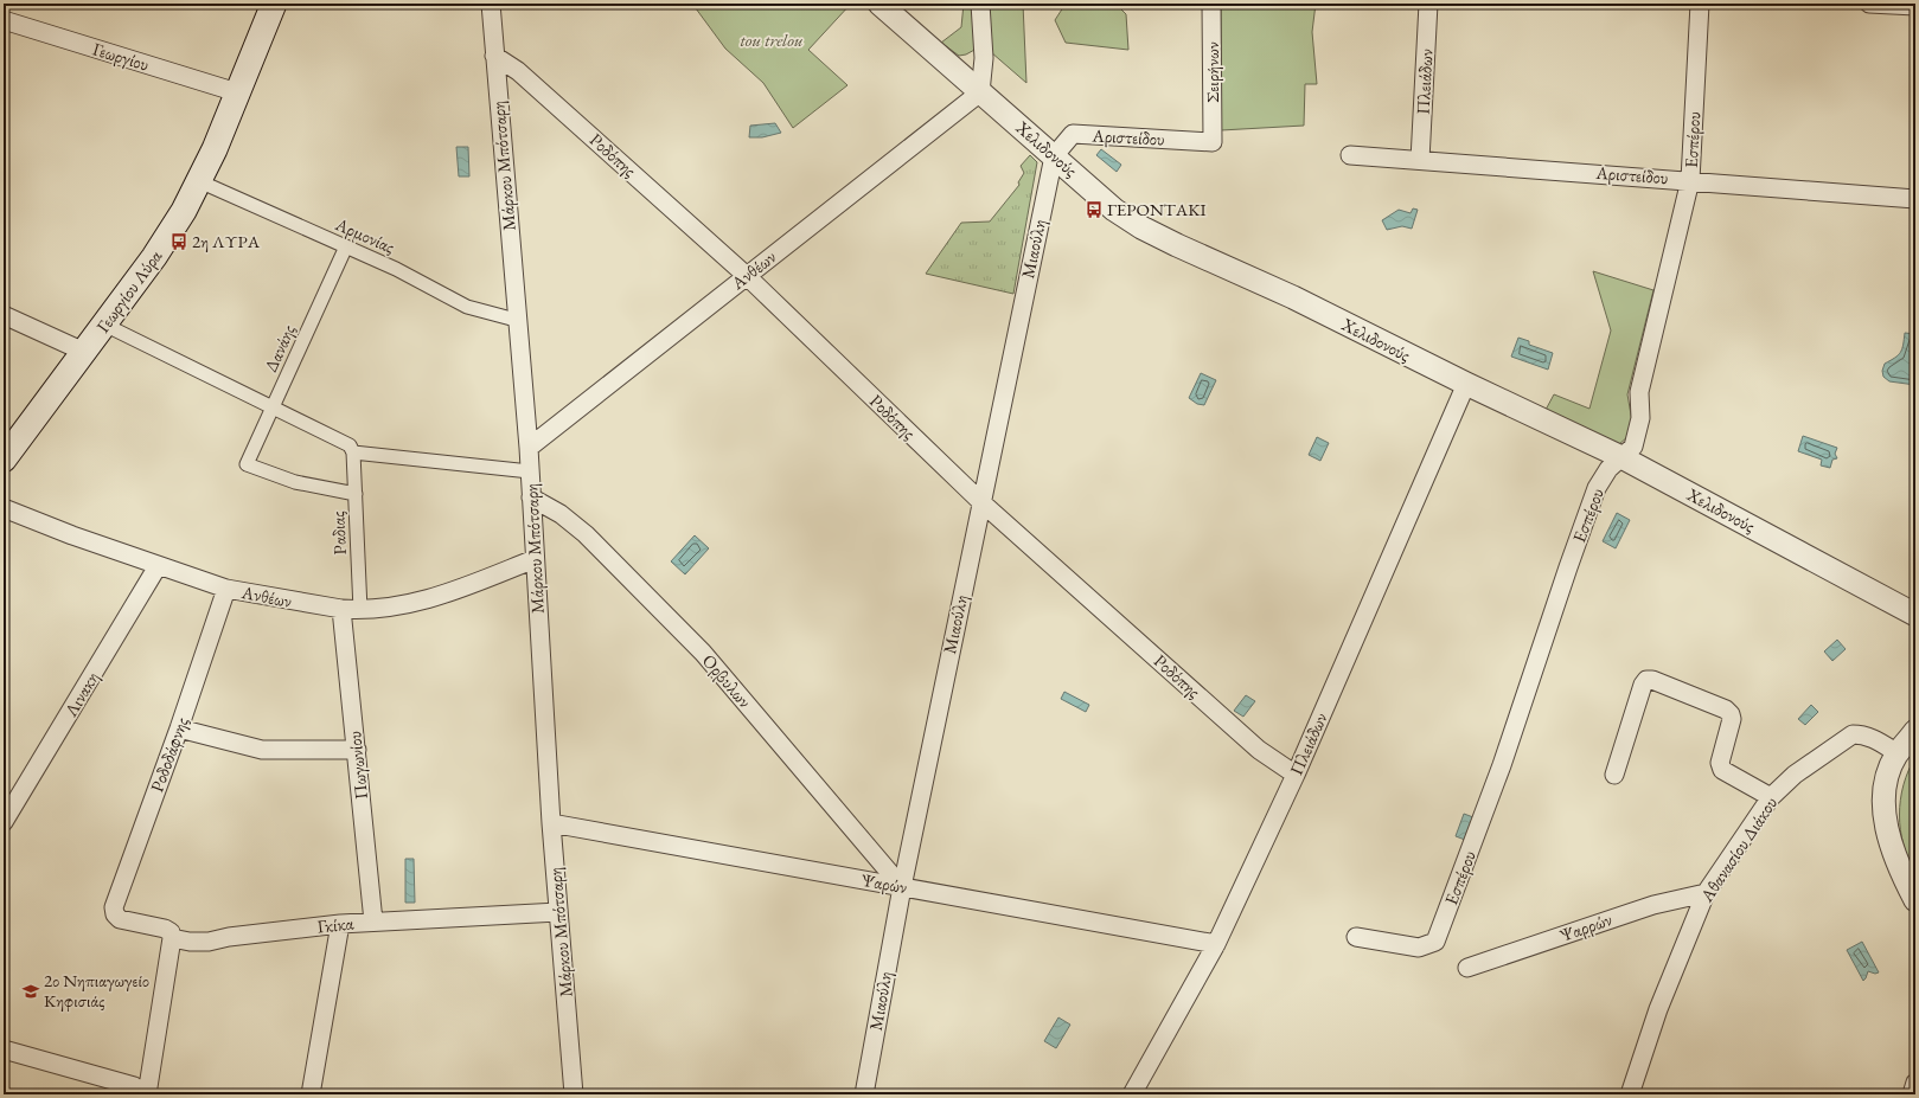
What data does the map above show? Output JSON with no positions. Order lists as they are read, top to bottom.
{
  "streets": {
    "main road": ["Γεωργίου Λύρα"],
    "street": [
      "Γεωργίου",
      "Σειρήνων",
      "Πλειάδων",
      "Αριστείδου",
      "Εσπέρου",
      "Χελιδονούς",
      "Ροδόπης",
      "Μάρκου Μπότσαρη",
      "Αρμονίας",
      "Μιαούλη",
      "Ανθέων",
      "Δανάης",
      "Ραδιας",
      "Ορβυλων",
      "Λινακη",
      "Ροδοδάφνης",
      "Πωγωνίου",
      "Αθανασίου Διάκου",
      "Ψαρών",
      "Γκίκα",
      "Ψαρρών"
    ]
  },
  "crossings": [
    ["Γεωργίου", "Γεωργίου Λύρα"],
    ["Σειρήνων", "Αριστείδου"],
    ["Πλειάδων", "Αριστείδου"],
    ["Πλειάδων", "Χελιδονούς"],
    ["Πλειάδων", "Ροδόπης"],
    ["Πλειάδων", "Ψαρών"],
    ["Αριστείδου", "Εσπέρου"],
    ["Αριστείδου", "Χελιδονούς"],
    ["Αριστείδου", "Μιαούλη"],
    ["Εσπέρου", "Χελιδονούς"],
    ["Χελιδονούς", "Μιαούλη"],
    ["Χελιδονούς", "Ανθέων"],
    ["Ροδόπης", "Μάρκου Μπότσαρη"],
    ["Ροδόπης", "Μιαούλη"],
    ["Ροδόπης", "Ανθέων"],
    ["Μάρκου Μπότσαρη", "Αρμονίας"],
    ["Μάρκου Μπότσαρη", "Ανθέων"],
    ["Μάρκου Μπότσαρη", "Ορβυλων"],
    ["Μάρκου Μπότσαρη", "Ψαρών"],
    ["Μάρκου Μπότσαρη", "Γκίκα"],
    ["Αρμονίας", "Γεωργίου Λύρα"],
    ["Αρμονίας", "Δανάης"],
    ["Μιαούλη", "Ορβυλων"],
    ["Μιαούλη", "Ψαρών"],
    ["Ανθέων", "Ραδιας"],
    ["Ανθέων", "Λινακη"],
    ["Ανθέων", "Ροδοδάφνης"],
    ["Ανθέων", "Πωγωνίου"],
    ["Δανάης", "Ραδιας"],
    ["Ορβυλων", "Ψαρών"],
    ["Ροδοδάφνης", "Γκίκα"],
    ["Πωγωνίου", "Γκίκα"],
    ["Αθανασίου Διάκου", "Ψαρρών"]
  ],
  "parks": ["tou trelou"],
  "places": {
    "bus stop": ["ΓΕΡΟΝΤΑΚΙ", "2η ΛΥΡΑ"],
    "school or university": ["2ο Νηπιαγωγείο Κηφισιάς"]
  }
}
